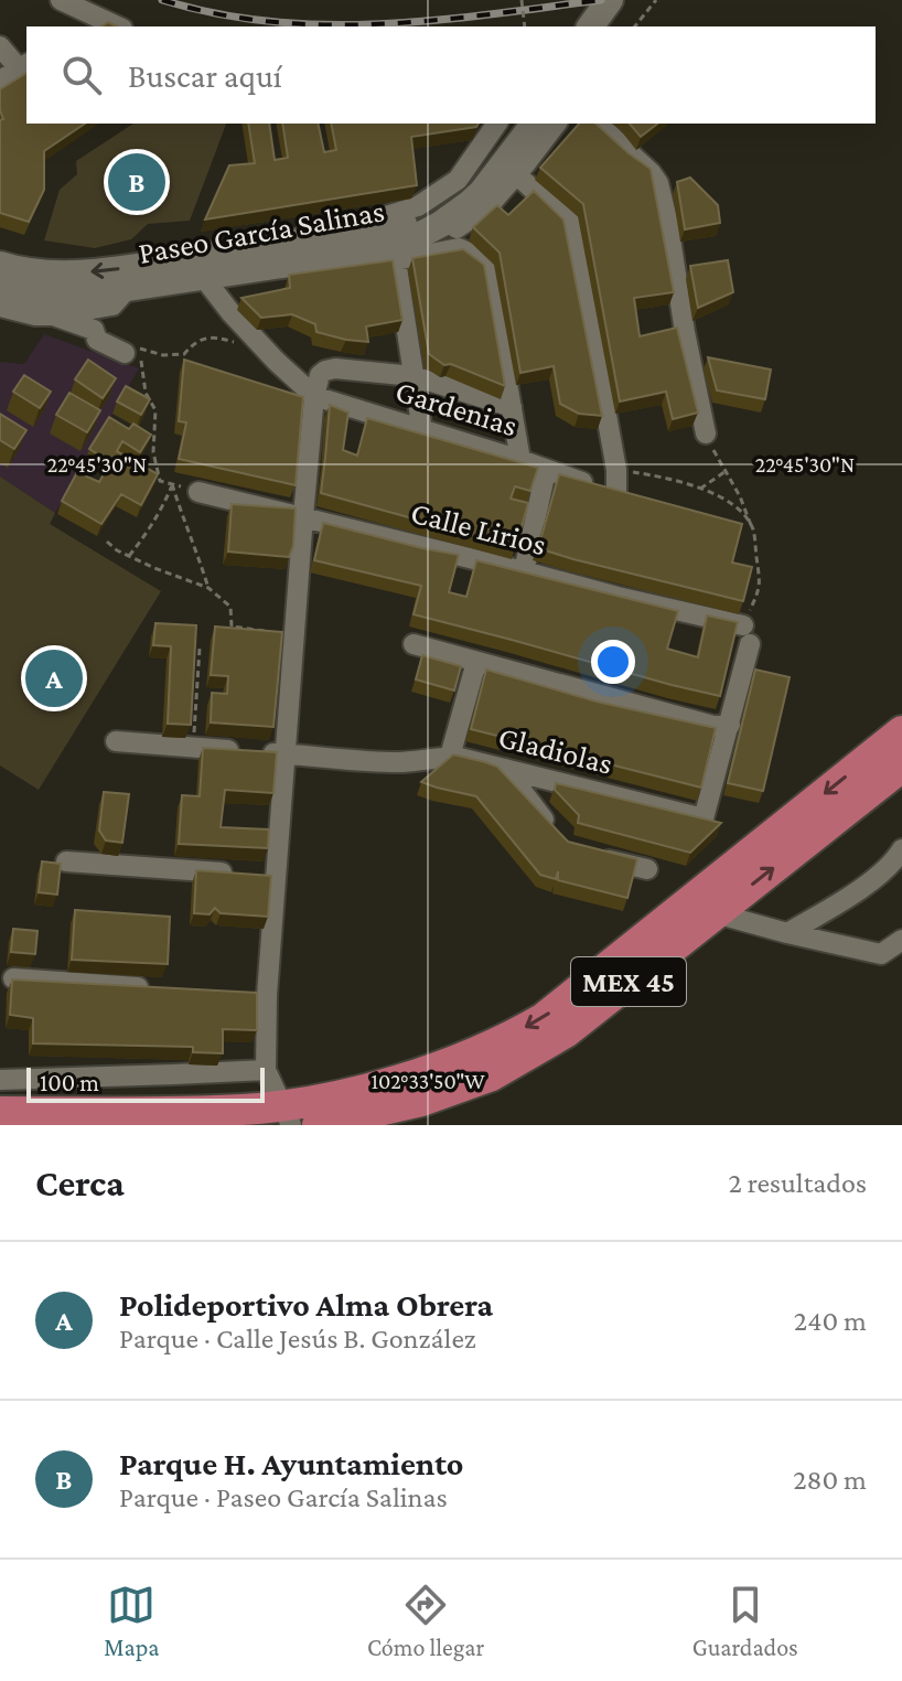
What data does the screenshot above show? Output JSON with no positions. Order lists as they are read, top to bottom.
{
  "streets": {
    "main road": ["Paseo García Salinas", "MEX 45"],
    "street": ["Gardenias", "Calle Lirios", "Gladiolas"]
  },
  "crossings": [
    ["Paseo García Salinas", "Gardenias"]
  ],
  "scale_bar": "100 m",
  "page": {
    "search": "Buscar aquí",
    "pins": ["B", "A"],
    "scale": "100 m",
    "heading": ["Cerca", "2 resultados"],
    "list": [
      {
        "mark": "A",
        "name": "Polideportivo Alma Obrera",
        "note": "Parque · Calle Jesús B. González",
        "value": "240 m"
      },
      {
        "mark": "B",
        "name": "Parque H. Ayuntamiento",
        "note": "Parque · Paseo García Salinas",
        "value": "280 m"
      }
    ],
    "nav": ["Mapa", "Cómo llegar", "Guardados"]
  },
  "coordinates": ["22°45'30\"N", "102°33'50\"W"]
}
